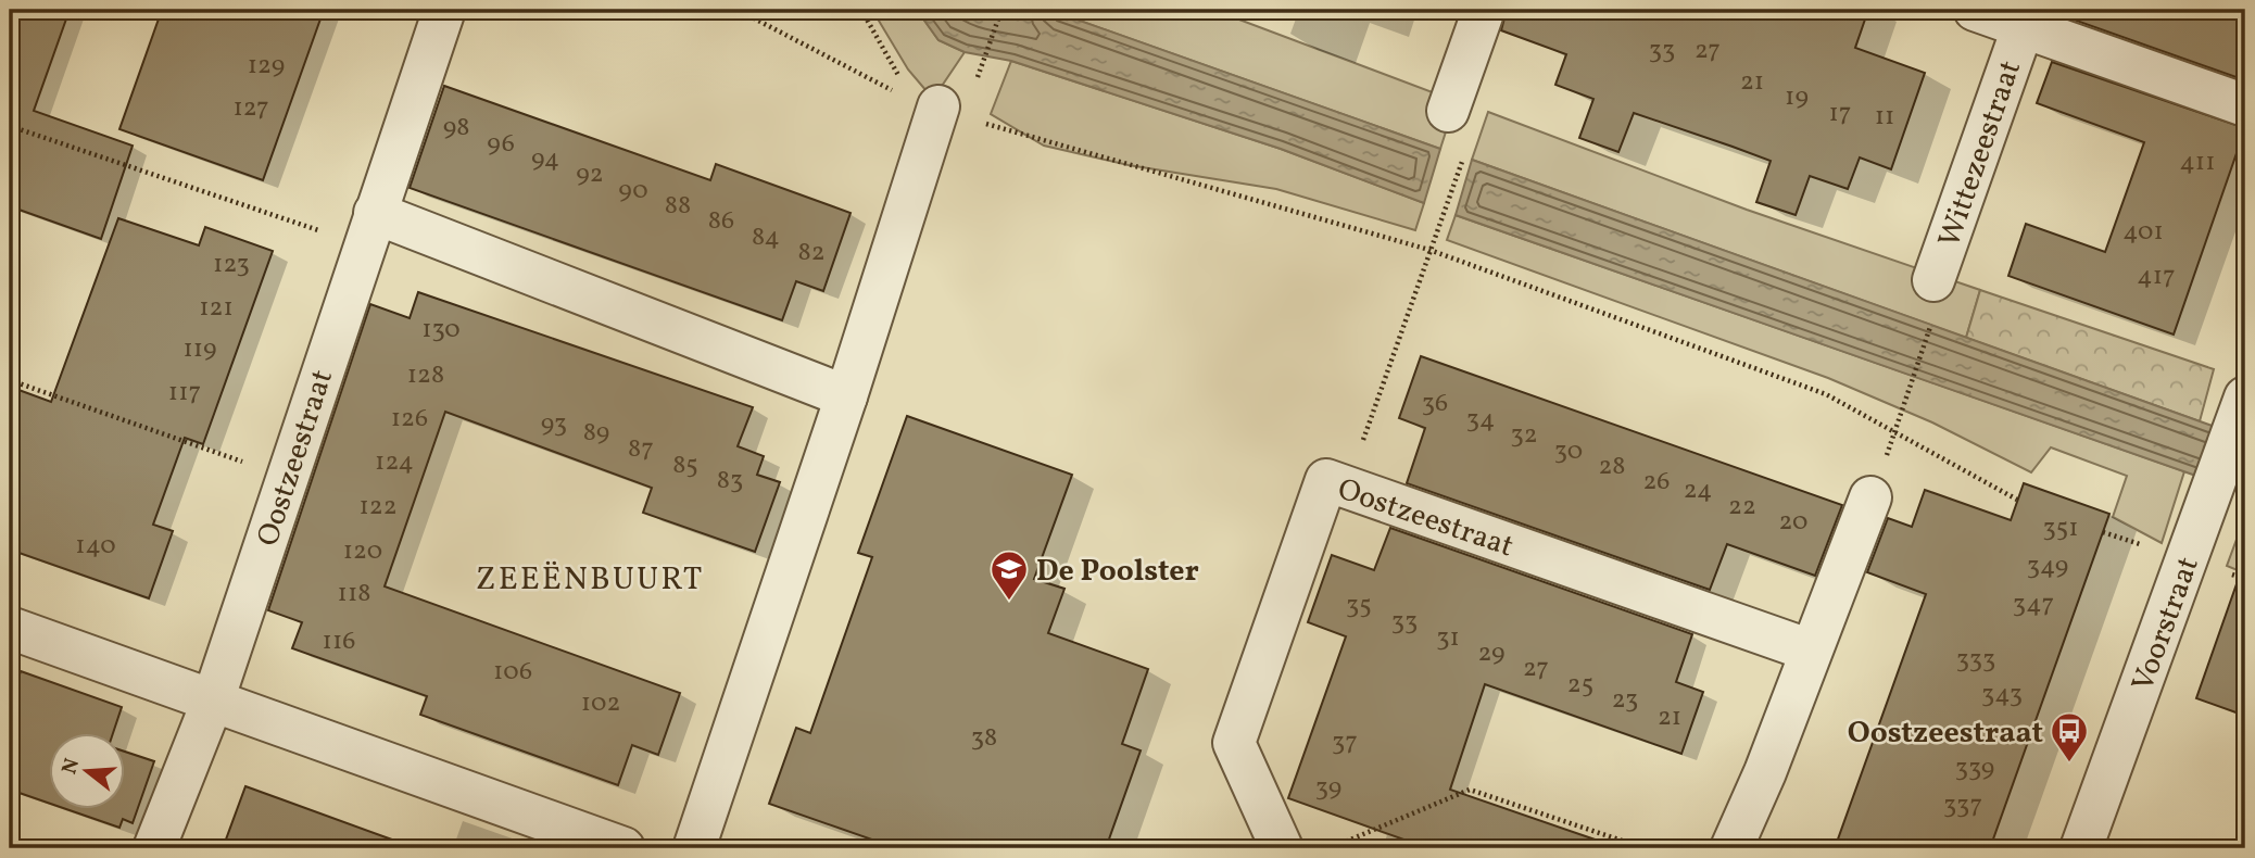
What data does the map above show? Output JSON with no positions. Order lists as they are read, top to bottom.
{
  "streets": {
    "street": ["Wittezeestraat", "Oostzeestraat", "Voorstraat"]
  },
  "districts": ["ZEEËNBUURT"],
  "places": {
    "school or university": ["De Poolster"],
    "bus stop": ["Oostzeestraat"]
  },
  "house_numbers": [
    "33",
    "27",
    "129",
    "21",
    "19",
    "127",
    "17",
    "11",
    "98",
    "96",
    "94",
    "411",
    "92",
    "90",
    "88",
    "86",
    "401",
    "84",
    "82",
    "123",
    "417",
    "121",
    "130",
    "119",
    "128",
    "117",
    "36",
    "126",
    "34",
    "93",
    "89",
    "32",
    "87",
    "30",
    "124",
    "85",
    "28",
    "83",
    "26",
    "24",
    "122",
    "22",
    "20",
    "351",
    "140",
    "120",
    "349",
    "118",
    "347",
    "35",
    "33",
    "31",
    "116",
    "29",
    "333",
    "27",
    "106",
    "25",
    "343",
    "23",
    "102",
    "21",
    "38",
    "37",
    "339",
    "39",
    "337"
  ],
  "north": "left"
}
